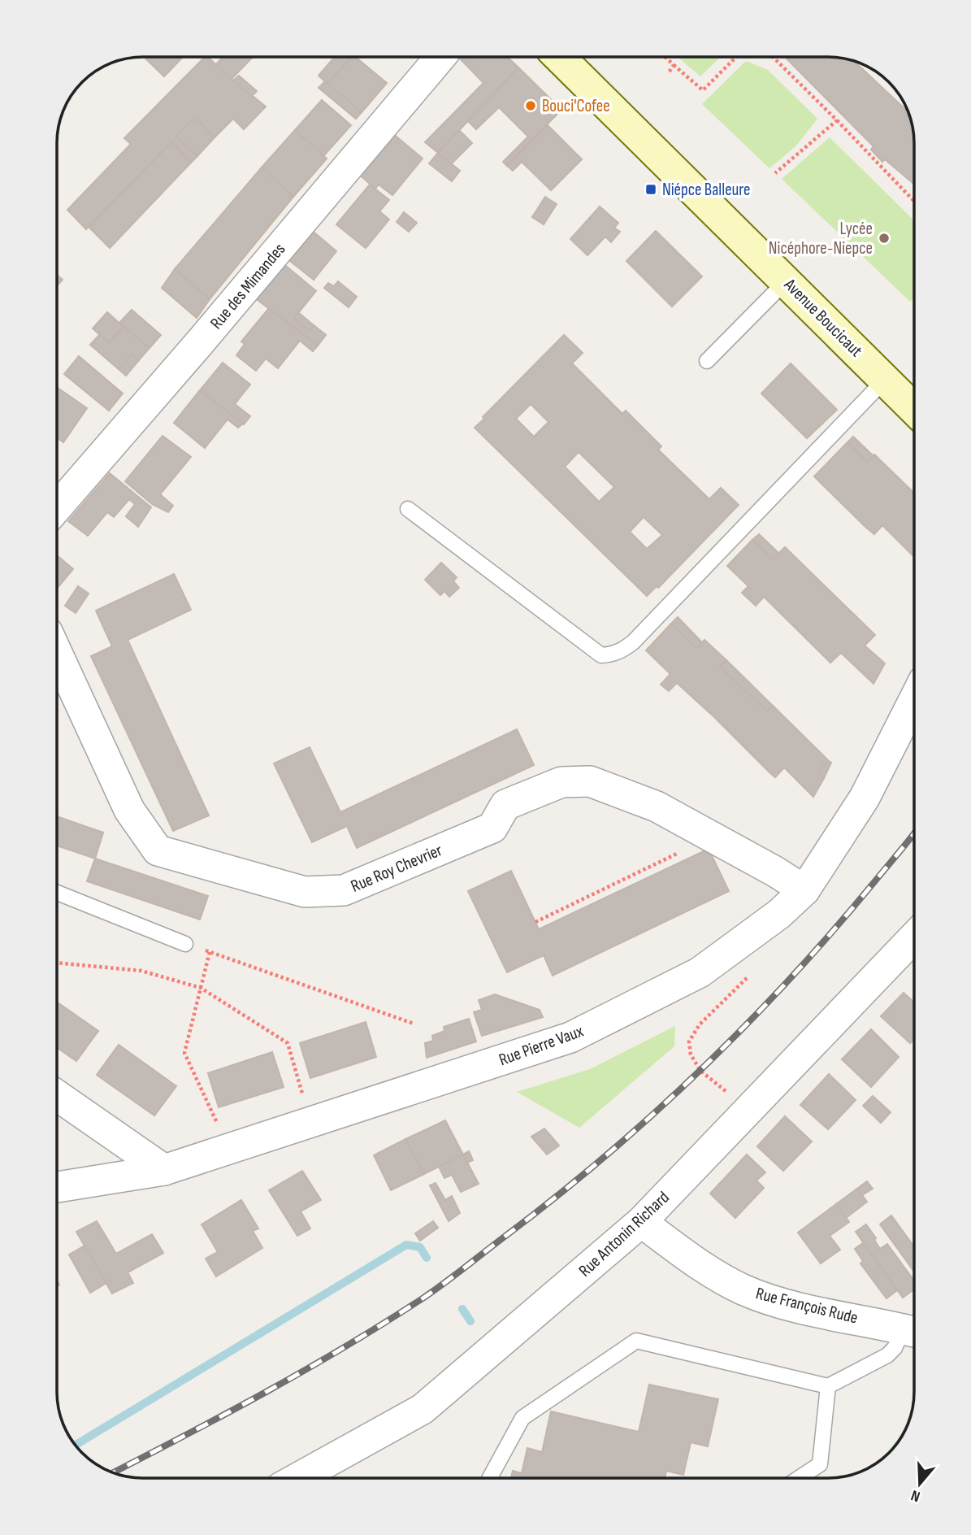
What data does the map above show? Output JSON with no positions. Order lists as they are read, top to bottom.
{
  "streets": {
    "main road": ["Avenue Boucicaut"],
    "street": [
      "Rue des Mimandes",
      "Rue Roy Chevrier",
      "Rue Pierre Vaux",
      "Rue Antonin Richard",
      "Rue François Rude"
    ]
  },
  "crossings": [
    ["Rue Roy Chevrier", "Rue Pierre Vaux"],
    ["Rue Antonin Richard", "Rue François Rude"]
  ],
  "places": {
    "other": ["Bouci'Cofee", "Lycée Nicéphore-Niepce"],
    "transit": ["Niépce Balleure"]
  },
  "north": "bottom"
}
